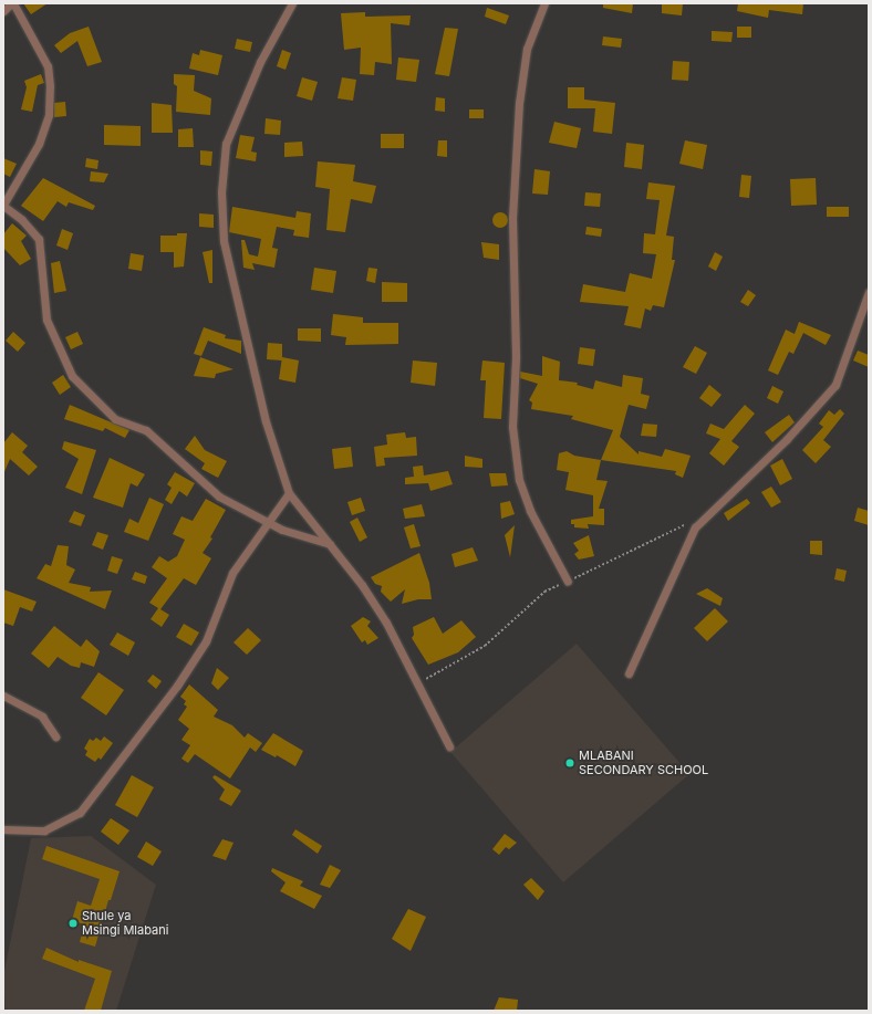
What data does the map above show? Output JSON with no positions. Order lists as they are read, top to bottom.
{
  "places": ["MLABANI SECONDARY SCHOOL", "Shule ya Msingi Mlabani"]
}
